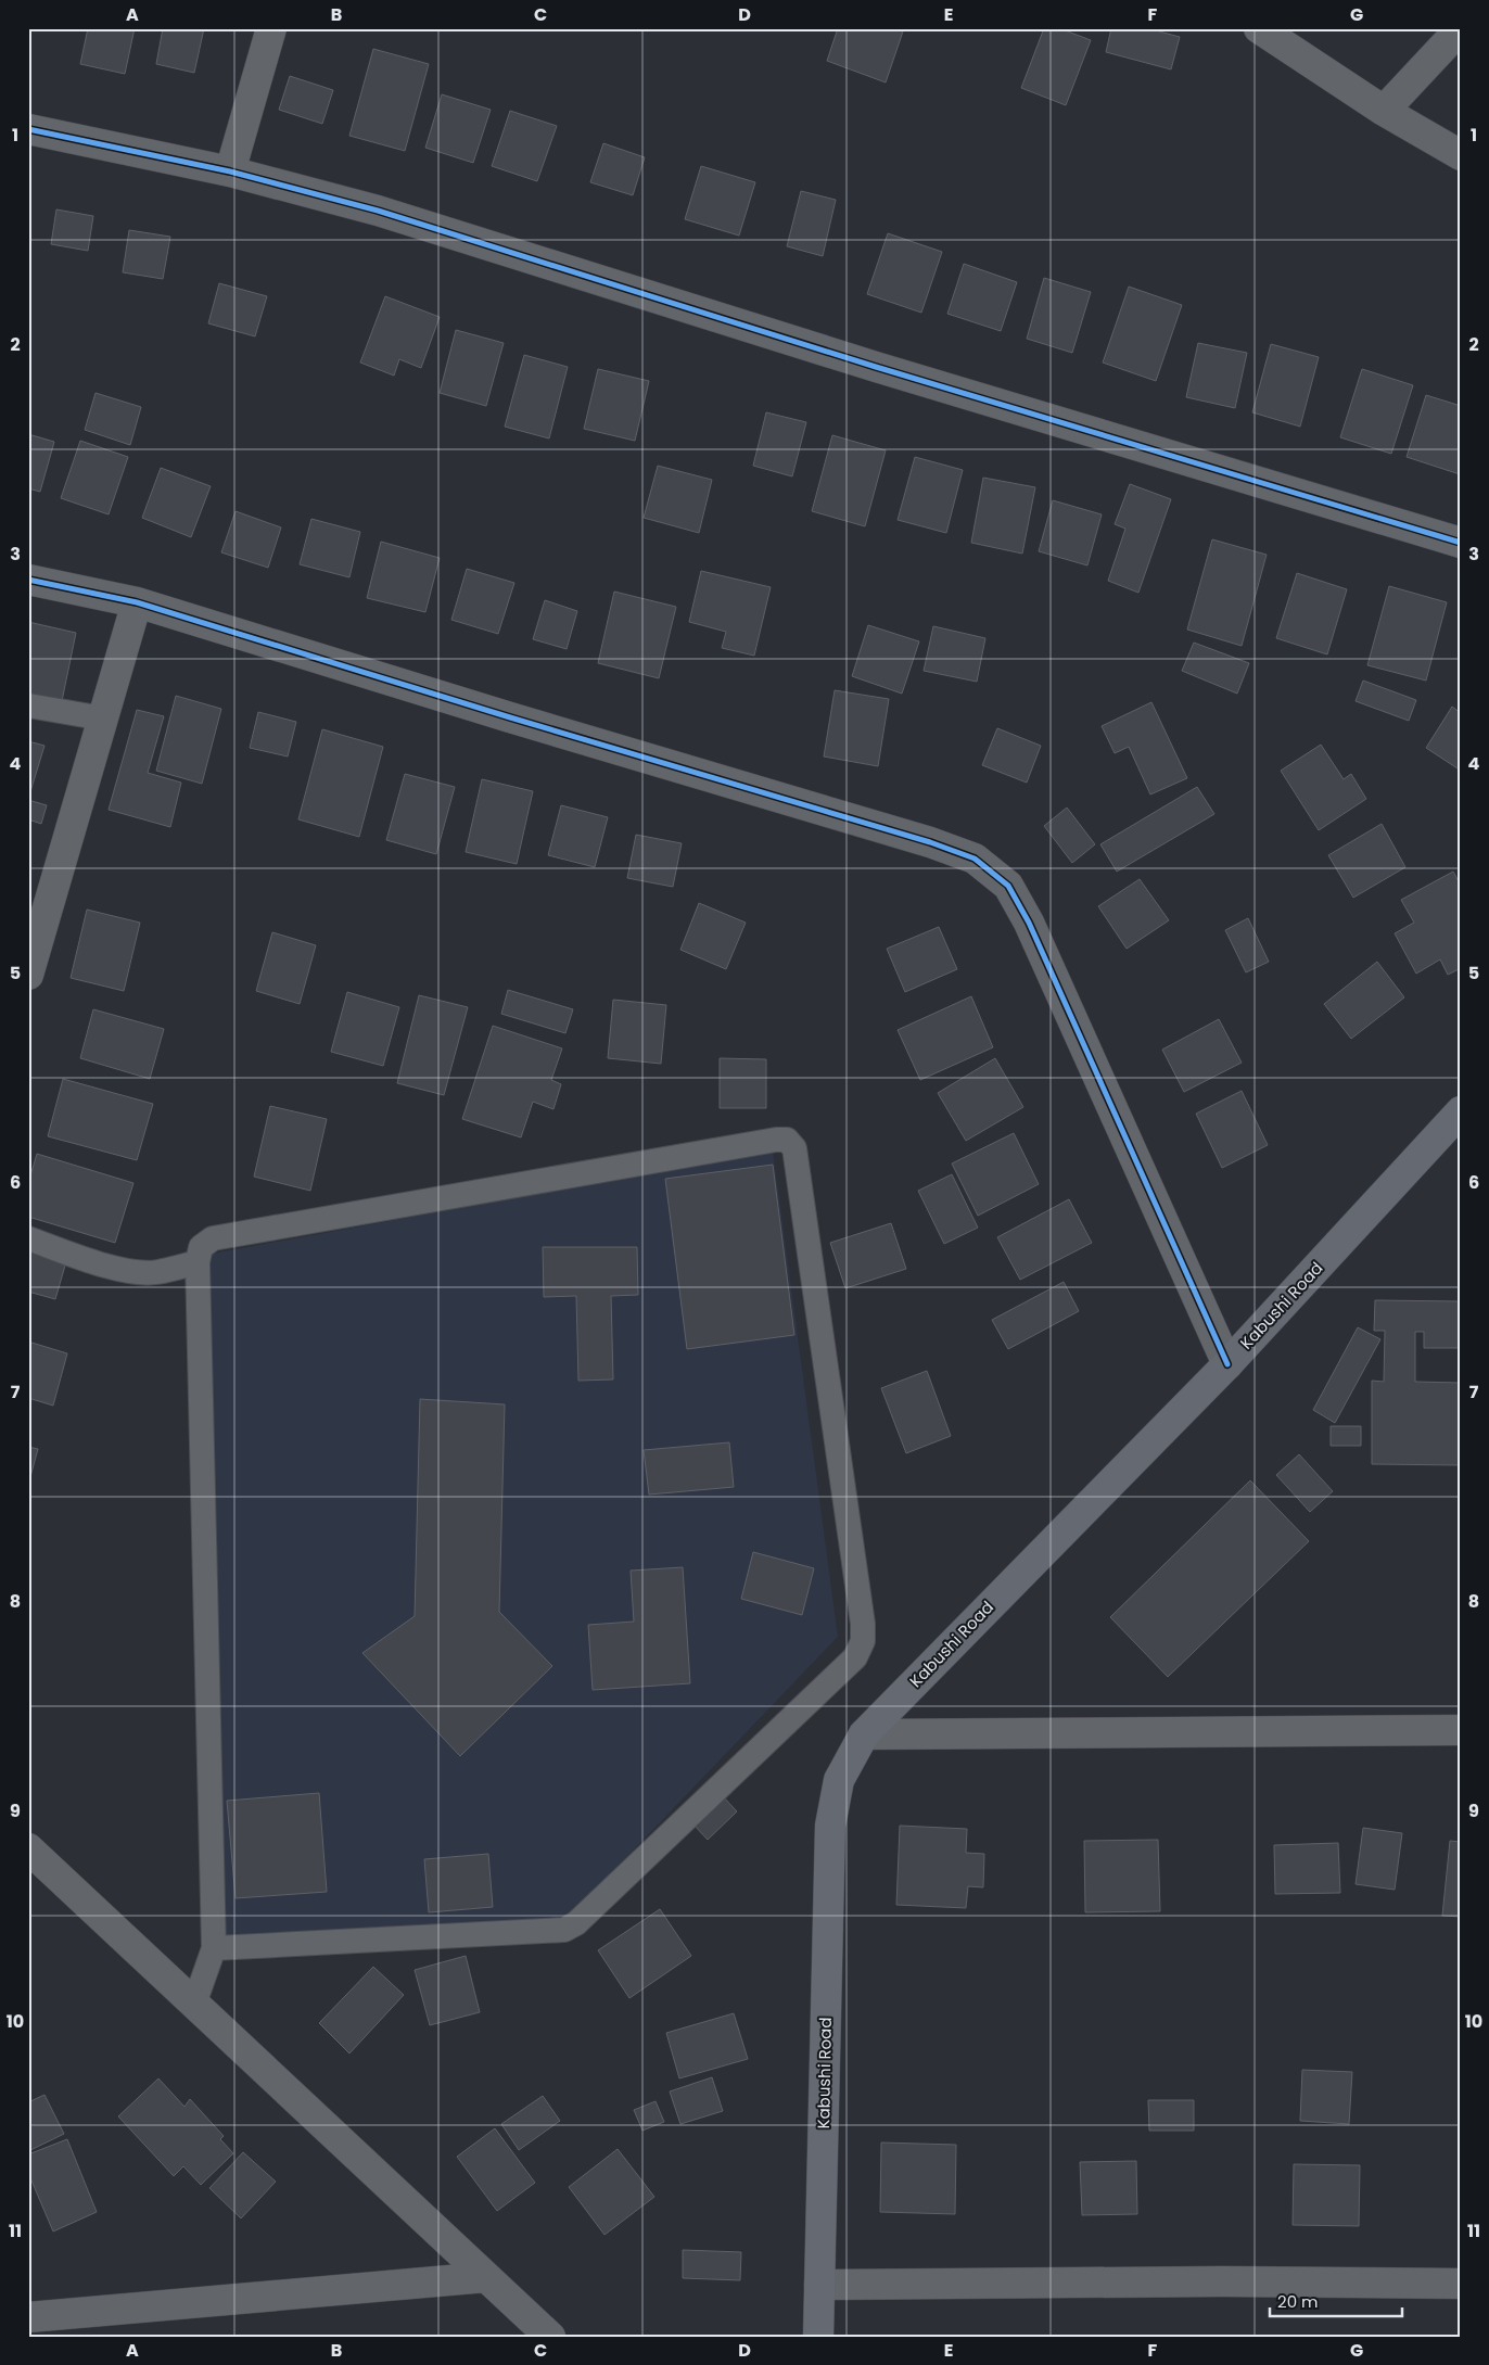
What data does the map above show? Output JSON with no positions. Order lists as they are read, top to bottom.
{
  "streets": {
    "main road": ["Kabushi Road"]
  },
  "scale_bar": "20 m",
  "grid": {
    "columns": [
      "A",
      "B",
      "C",
      "D",
      "E",
      "F",
      "G"
    ],
    "rows": [
      "1",
      "2",
      "3",
      "4",
      "5",
      "6",
      "7",
      "8",
      "9",
      "10",
      "11"
    ]
  }
}
